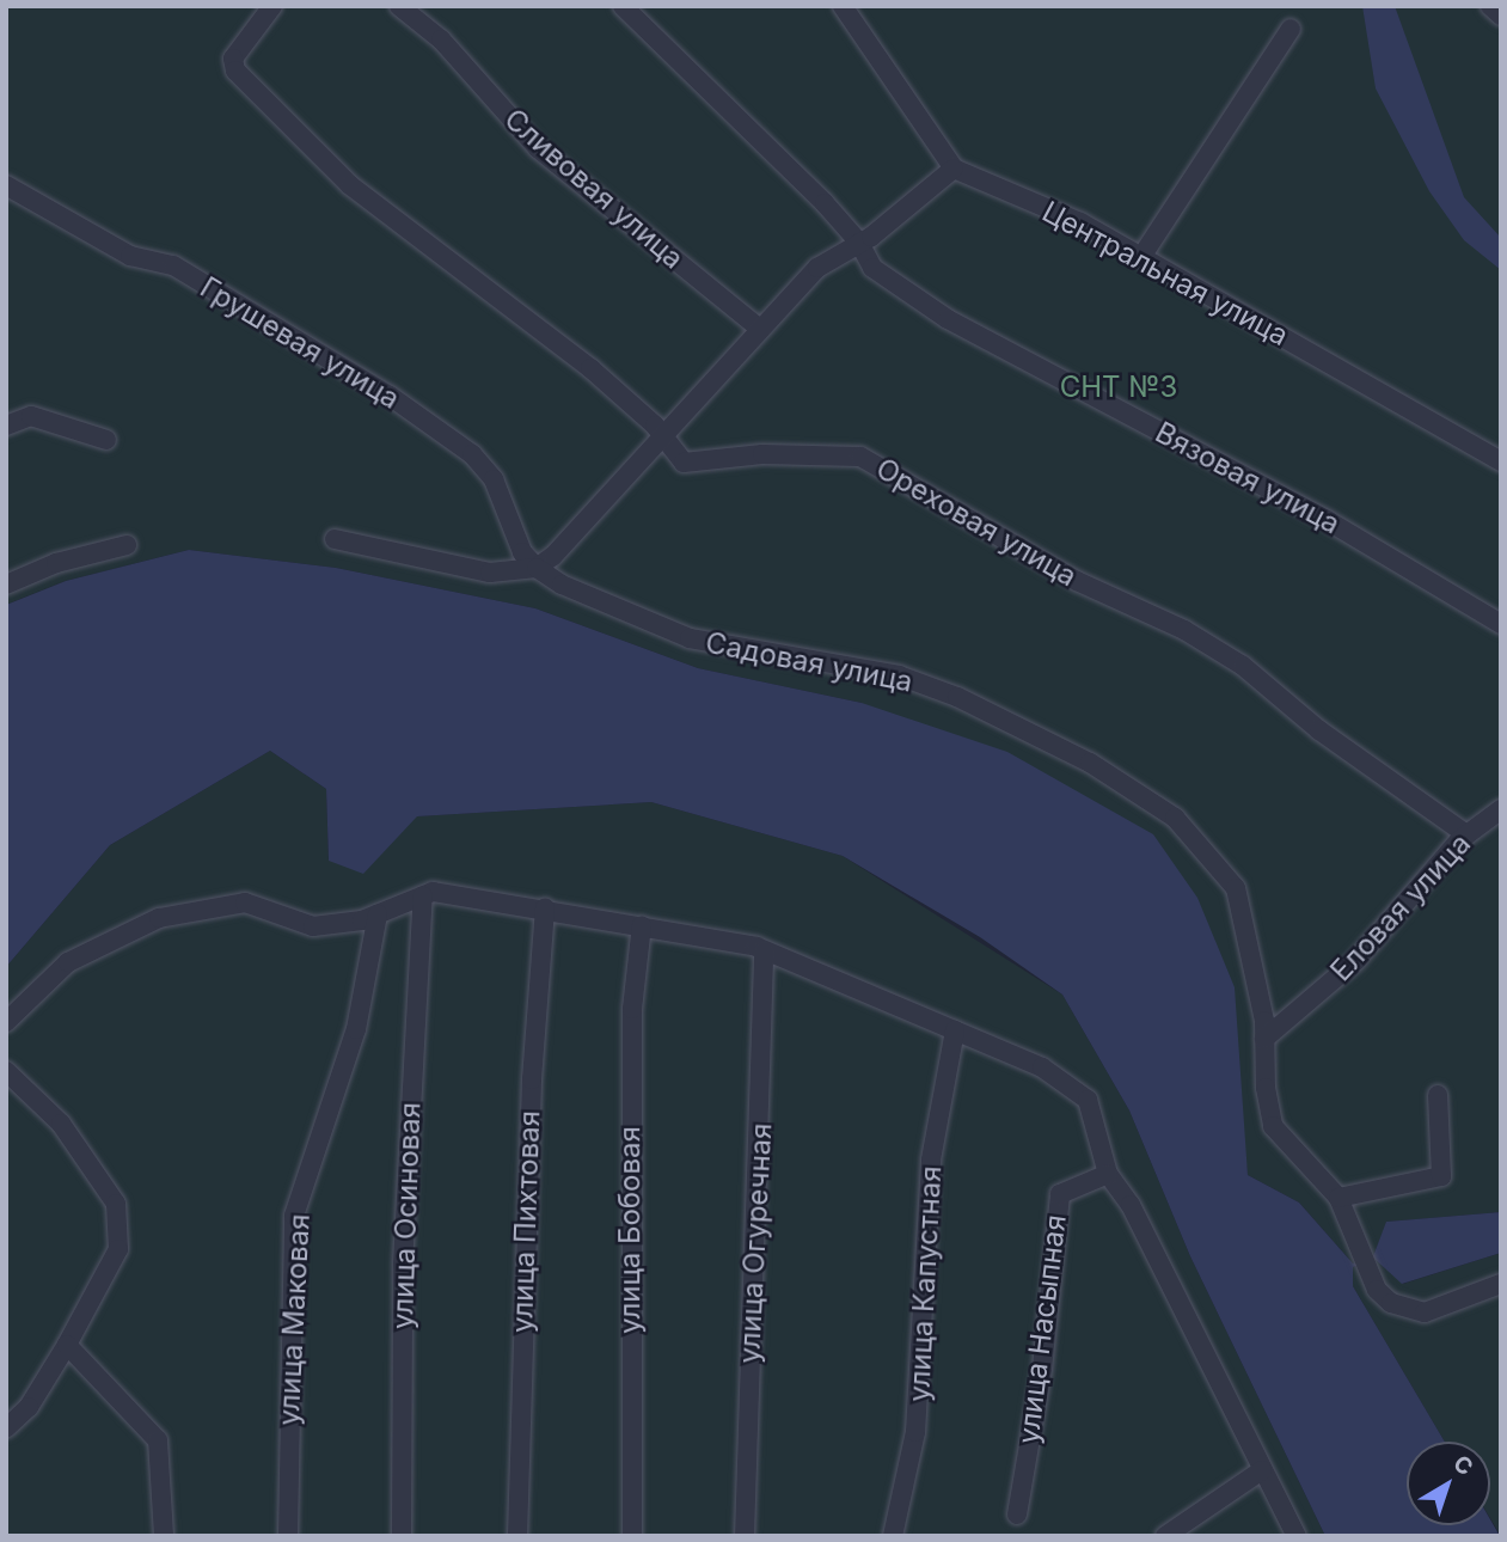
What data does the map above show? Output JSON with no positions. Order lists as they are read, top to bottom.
{
  "streets": {
    "street": [
      "Сливовая улица",
      "Центральная улица",
      "Грушевая улица",
      "Вязовая улица",
      "Ореховая улица",
      "Садовая улица",
      "Еловая улица",
      "улица Осиновая",
      "улица Пихтовая",
      "улица Бобовая",
      "улица Огуречная",
      "улица Капустная",
      "улица Маковая",
      "улица Насыпная"
    ]
  },
  "crossings": [
    ["Грушевая улица", "Садовая улица"],
    ["Ореховая улица", "Еловая улица"],
    ["Садовая улица", "Еловая улица"]
  ],
  "parks": ["СНТ №3"],
  "north": "top right"
}
